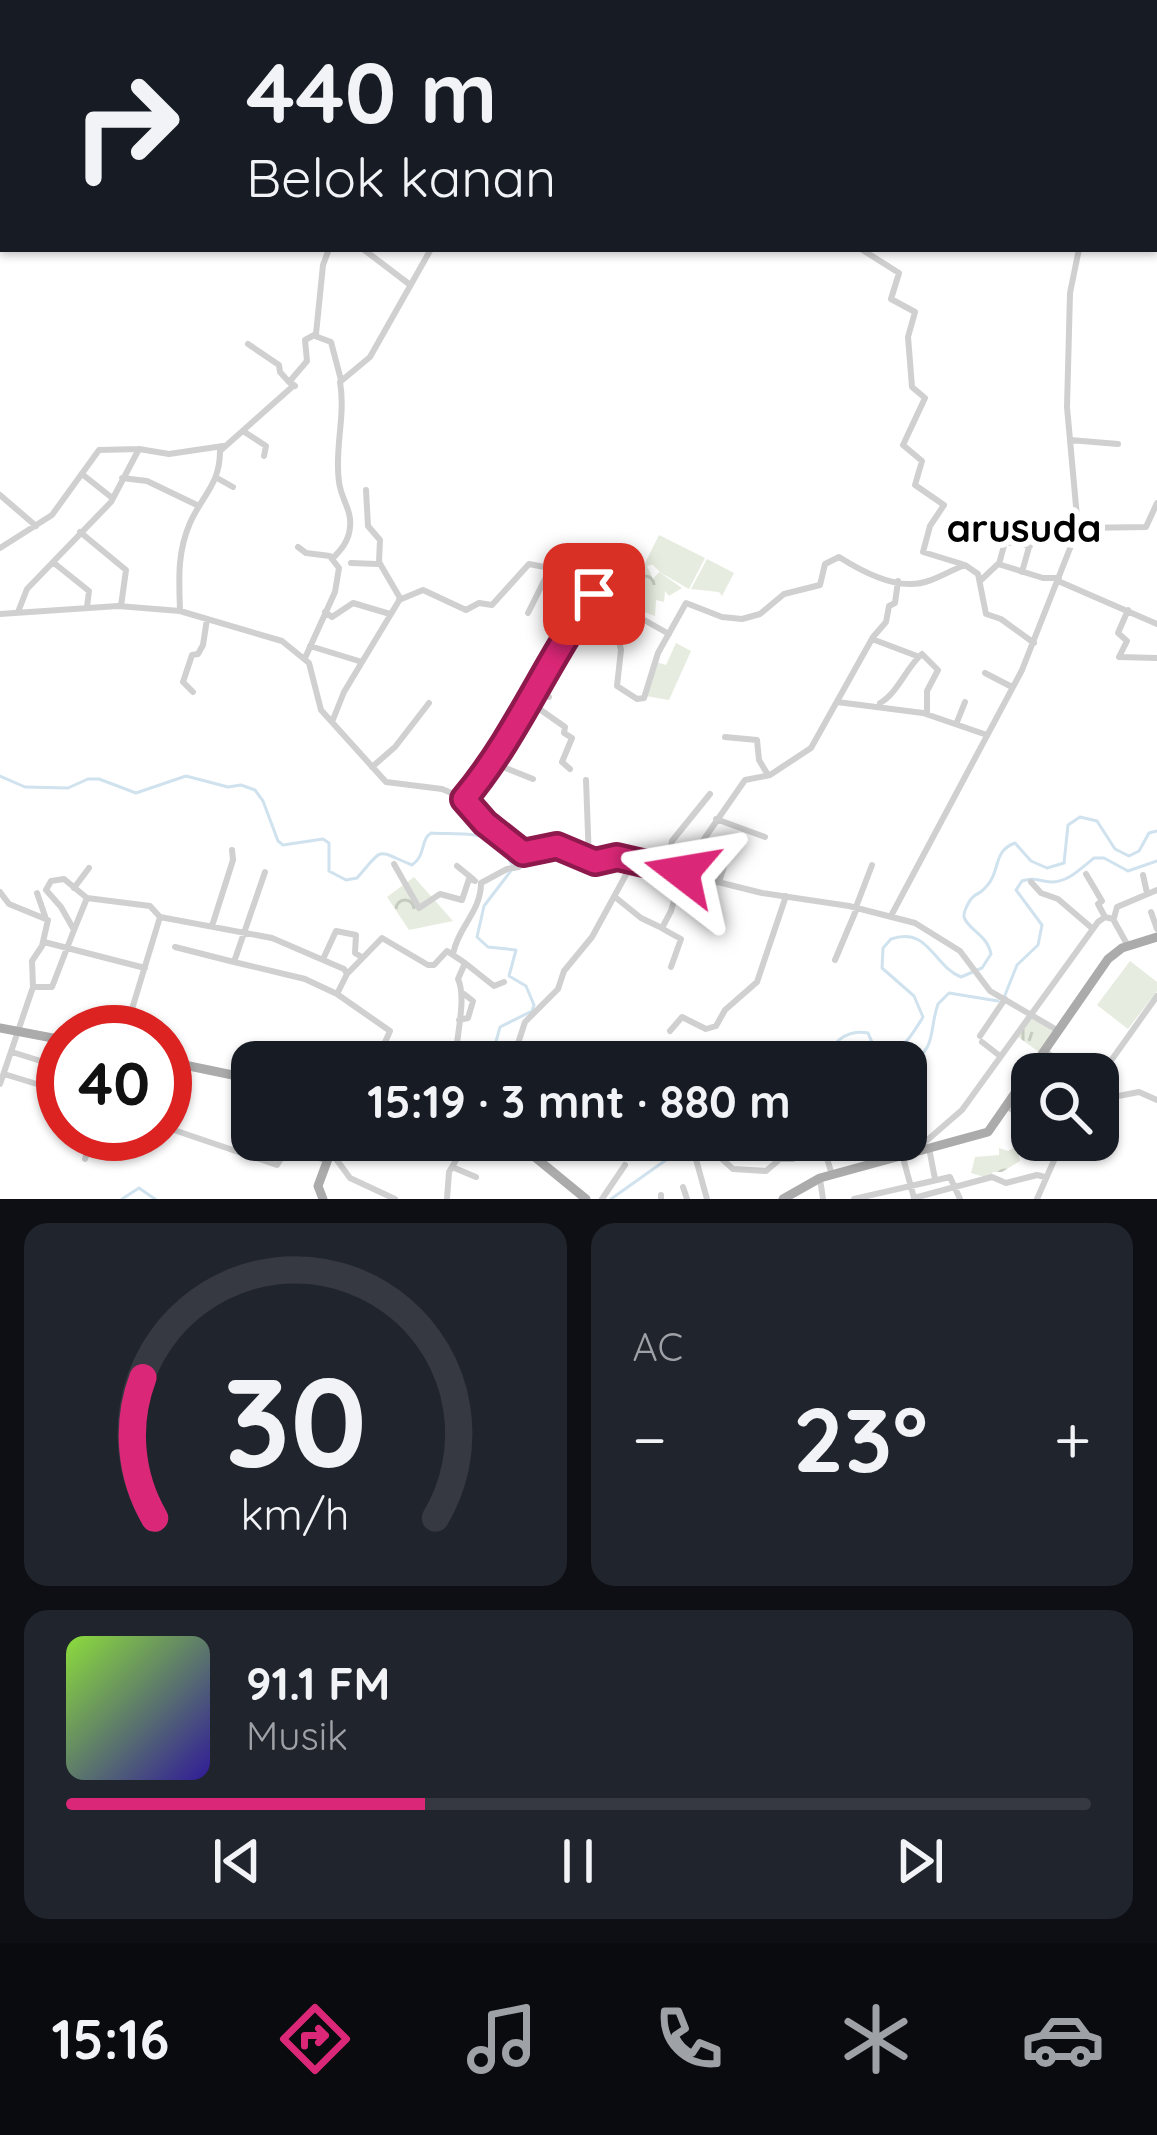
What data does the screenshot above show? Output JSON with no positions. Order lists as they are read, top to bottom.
{
  "districts": ["arusuda"],
  "page": {
    "turn": ["440 m", "Belok kanan"],
    "limit": "40",
    "trip": "15:19 · 3 mnt · 880 m",
    "tile": "AC",
    "heat": ["−", "23°", "+"],
    "song": ["91.1 FM", "Musik"],
    "tabs": "15:16",
    "gauge": ["30", "km/h"]
  }
}
